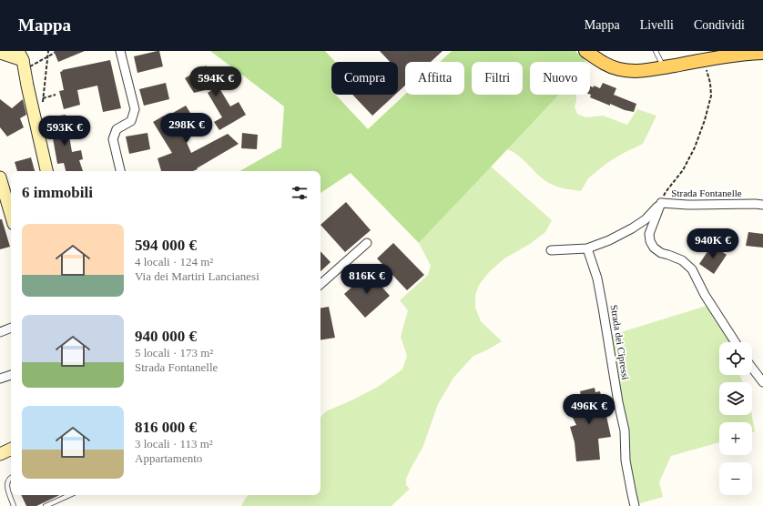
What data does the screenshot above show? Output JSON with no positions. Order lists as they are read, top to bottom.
{
  "streets": {
    "street": ["Strada Fontanelle", "Strada dei Cipressi"]
  },
  "page": {
    "header": "Mappa",
    "nav": ["Mappa", "Livelli", "Condividi"],
    "chip": [
      "Compra",
      "Affitta",
      "Filtri",
      "Nuovo"
    ],
    "price": [
      "594K €",
      "298K €",
      "593K €",
      "940K €",
      "816K €",
      "496K €"
    ],
    "heading": "6 immobili",
    "list": [
      {
        "name": "594 000 €",
        "note": "4 locali · 124 m² · Via dei Martiri Lancianesi"
      },
      {
        "name": "940 000 €",
        "note": "5 locali · 173 m² · Strada Fontanelle"
      },
      {
        "name": "816 000 €",
        "note": "3 locali · 113 m² · Appartamento"
      }
    ],
    "map_buttons": ["+", "−"]
  }
}
